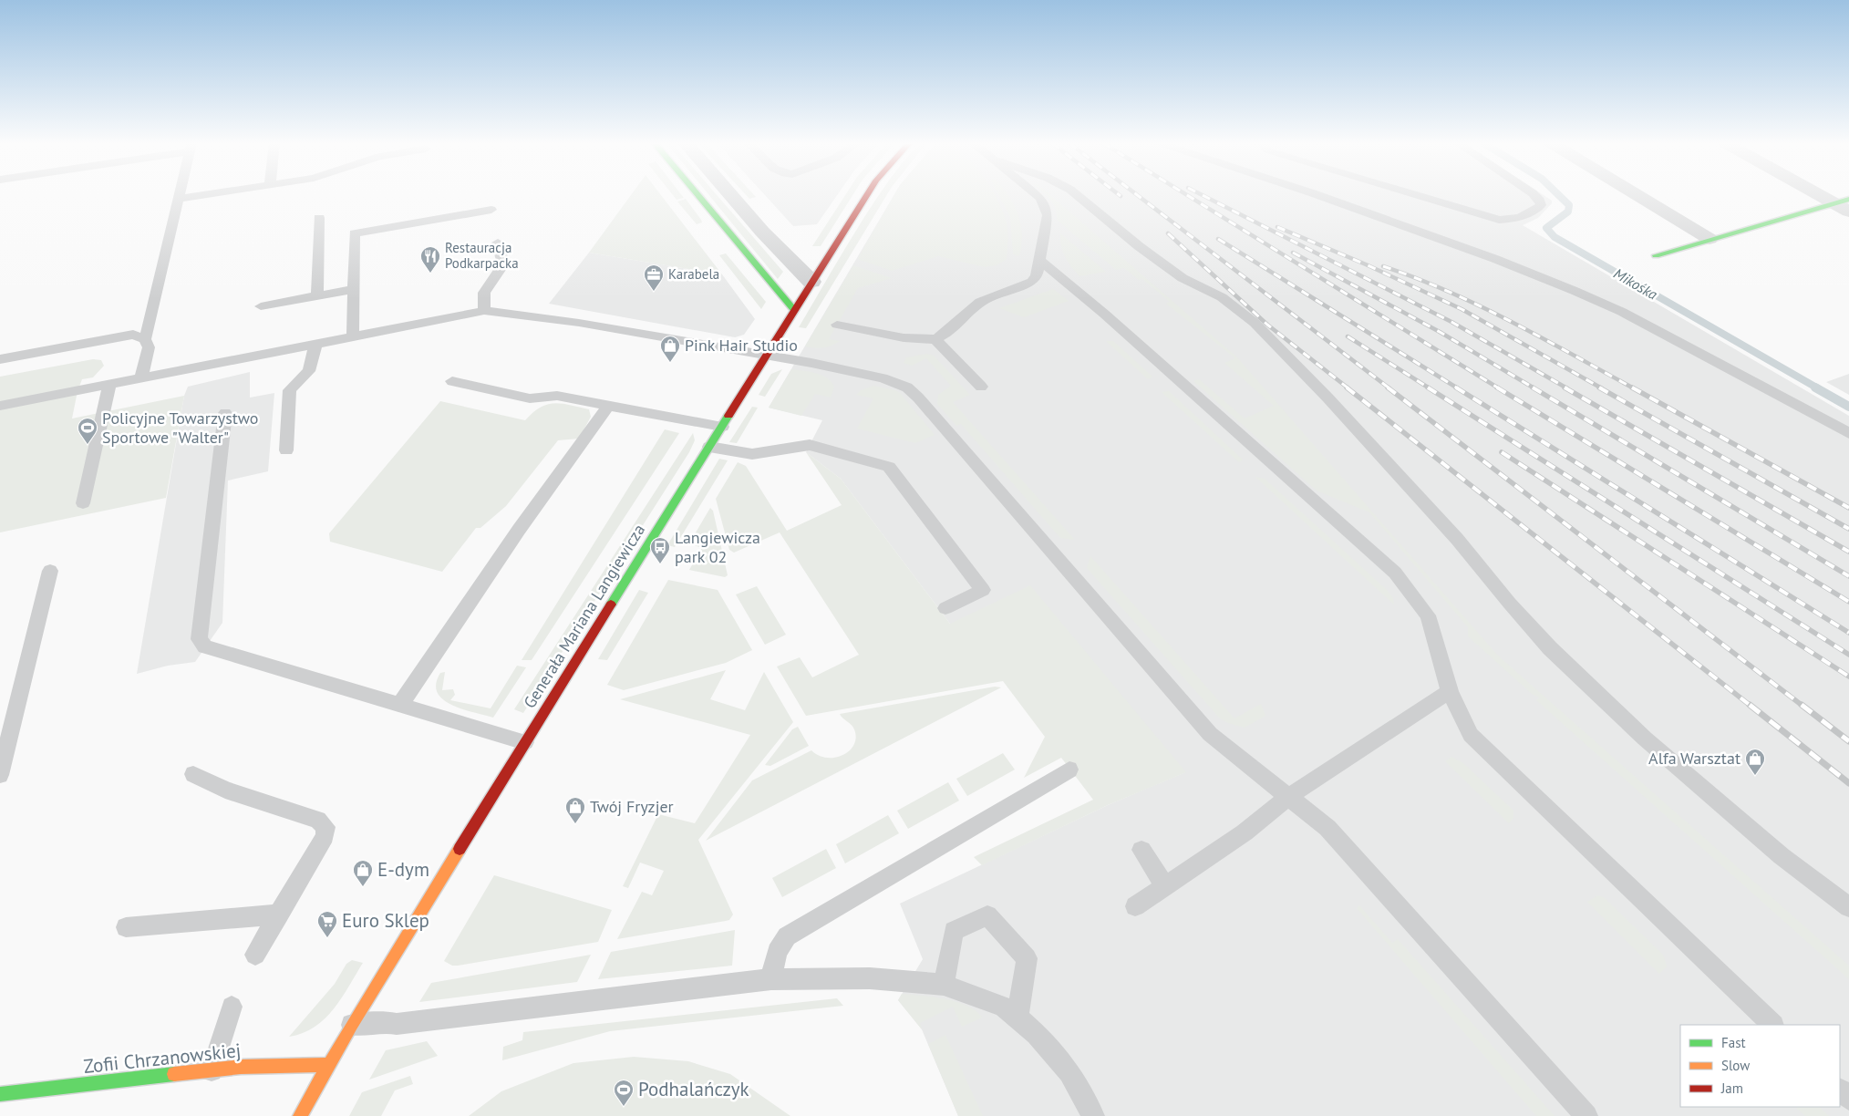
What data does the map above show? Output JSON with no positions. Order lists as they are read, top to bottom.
{
  "streets": {
    "street": ["Generała Mariana Langiewicza", "Zofii Chrzanowskiej"]
  },
  "crossings": [
    ["Generała Mariana Langiewicza", "Zofii Chrzanowskiej"]
  ],
  "water": ["Mikośka"],
  "places": {
    "restaurant": ["Restauracja Podkarpacka"],
    "office": ["Karabela"],
    "shop": [
      "Pink Hair Studio",
      "Alfa Warsztat",
      "Twój Fryzjer",
      "E-dym"
    ],
    "sports": ["Policyjne Towarzystwo Sportowe \"Walter\"", "Podhalańczyk"],
    "bus stop": ["Langiewicza park 02"],
    "supermarket": ["Euro Sklep"]
  },
  "legend": ["Fast", "Slow", "Jam"]
}
